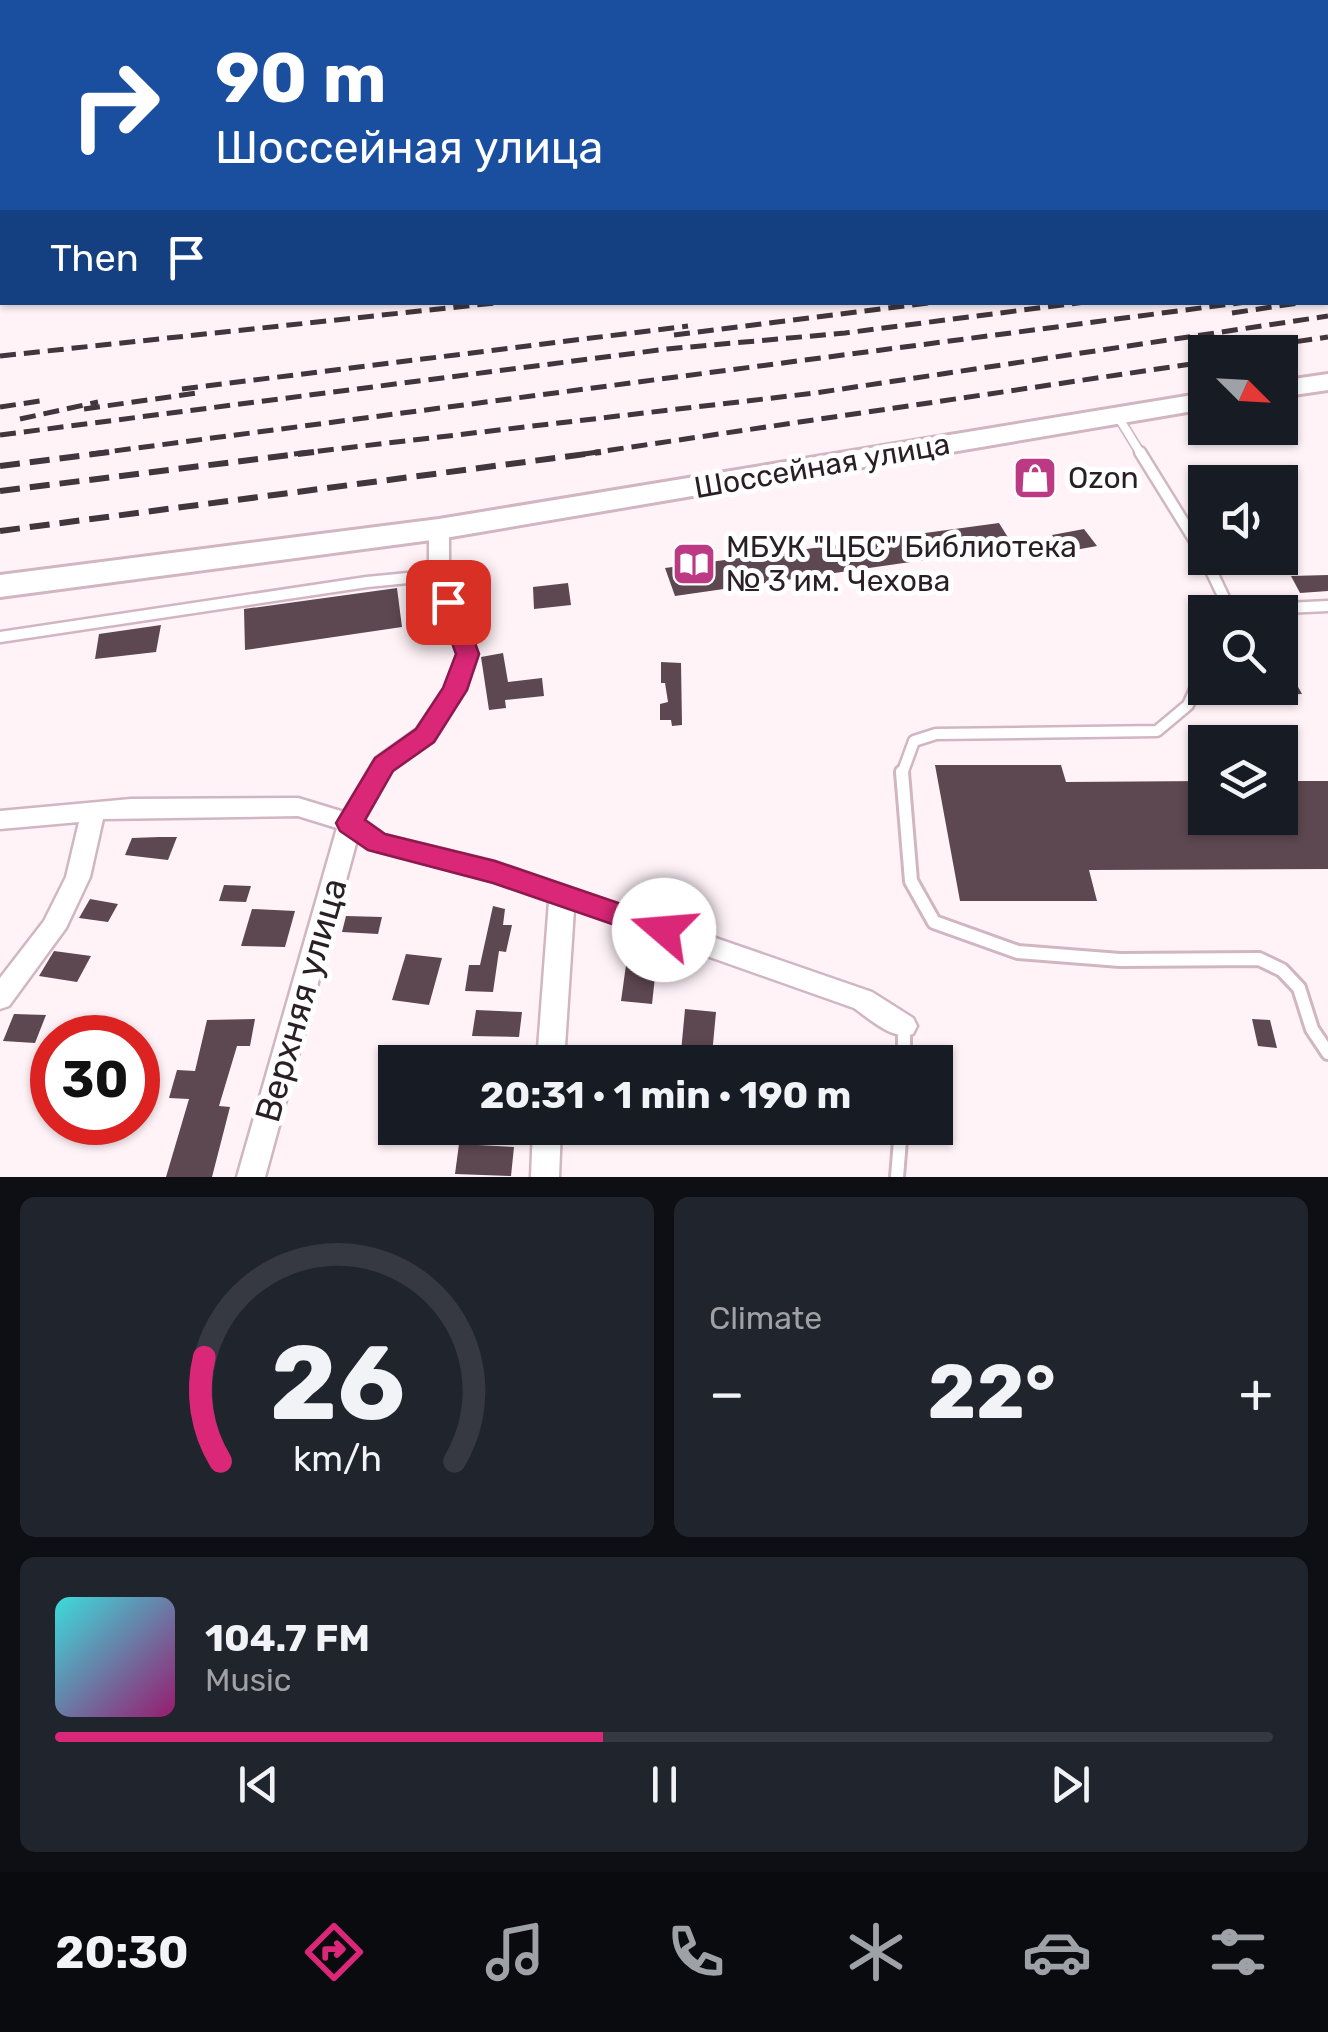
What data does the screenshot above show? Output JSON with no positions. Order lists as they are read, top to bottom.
{
  "streets": {
    "main road": ["Шоссейная улица"],
    "street": ["Верхняя улица"]
  },
  "places": {
    "shop": ["Ozon"],
    "library": ["МБУК \"ЦБС\" Библиотека № 3 им. Чехова"]
  },
  "north": "bottom right",
  "page": {
    "turn": ["90 m", "Шоссейная улица"],
    "then": "Then",
    "limit": "30",
    "trip": "20:31 · 1 min · 190 m",
    "tile": "Climate",
    "heat": ["−", "22°", "+"],
    "song": ["104.7 FM", "Music"],
    "tabs": "20:30",
    "gauge": ["26", "km/h"]
  }
}
